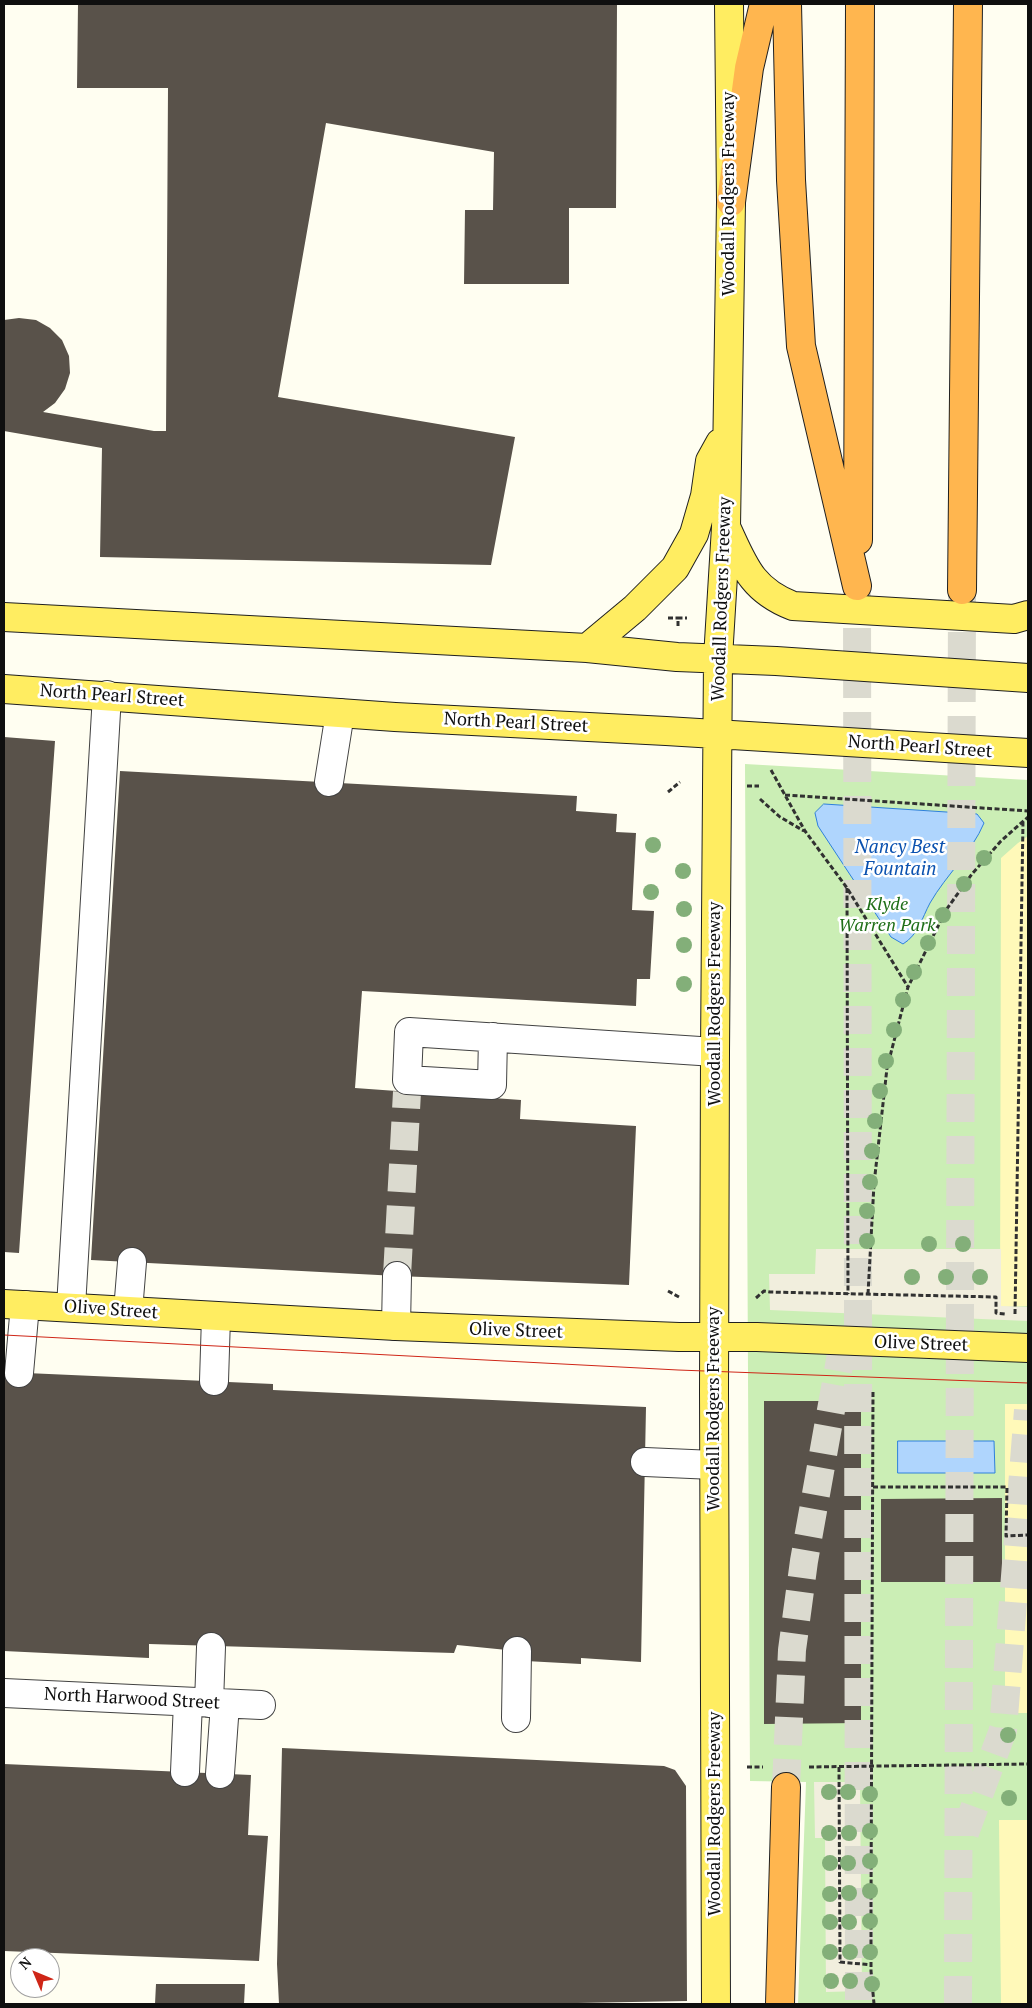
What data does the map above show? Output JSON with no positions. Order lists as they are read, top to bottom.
{
  "streets": {
    "main road": ["Woodall Rodgers Freeway", "North Pearl Street", "Olive Street"],
    "street": ["North Harwood Street"]
  },
  "crossings": [
    ["Woodall Rodgers Freeway", "North Pearl Street"],
    ["Woodall Rodgers Freeway", "Olive Street"]
  ],
  "water": ["Nancy Best Fountain"],
  "parks": ["Klyde Warren Park"],
  "north": "top left"
}
